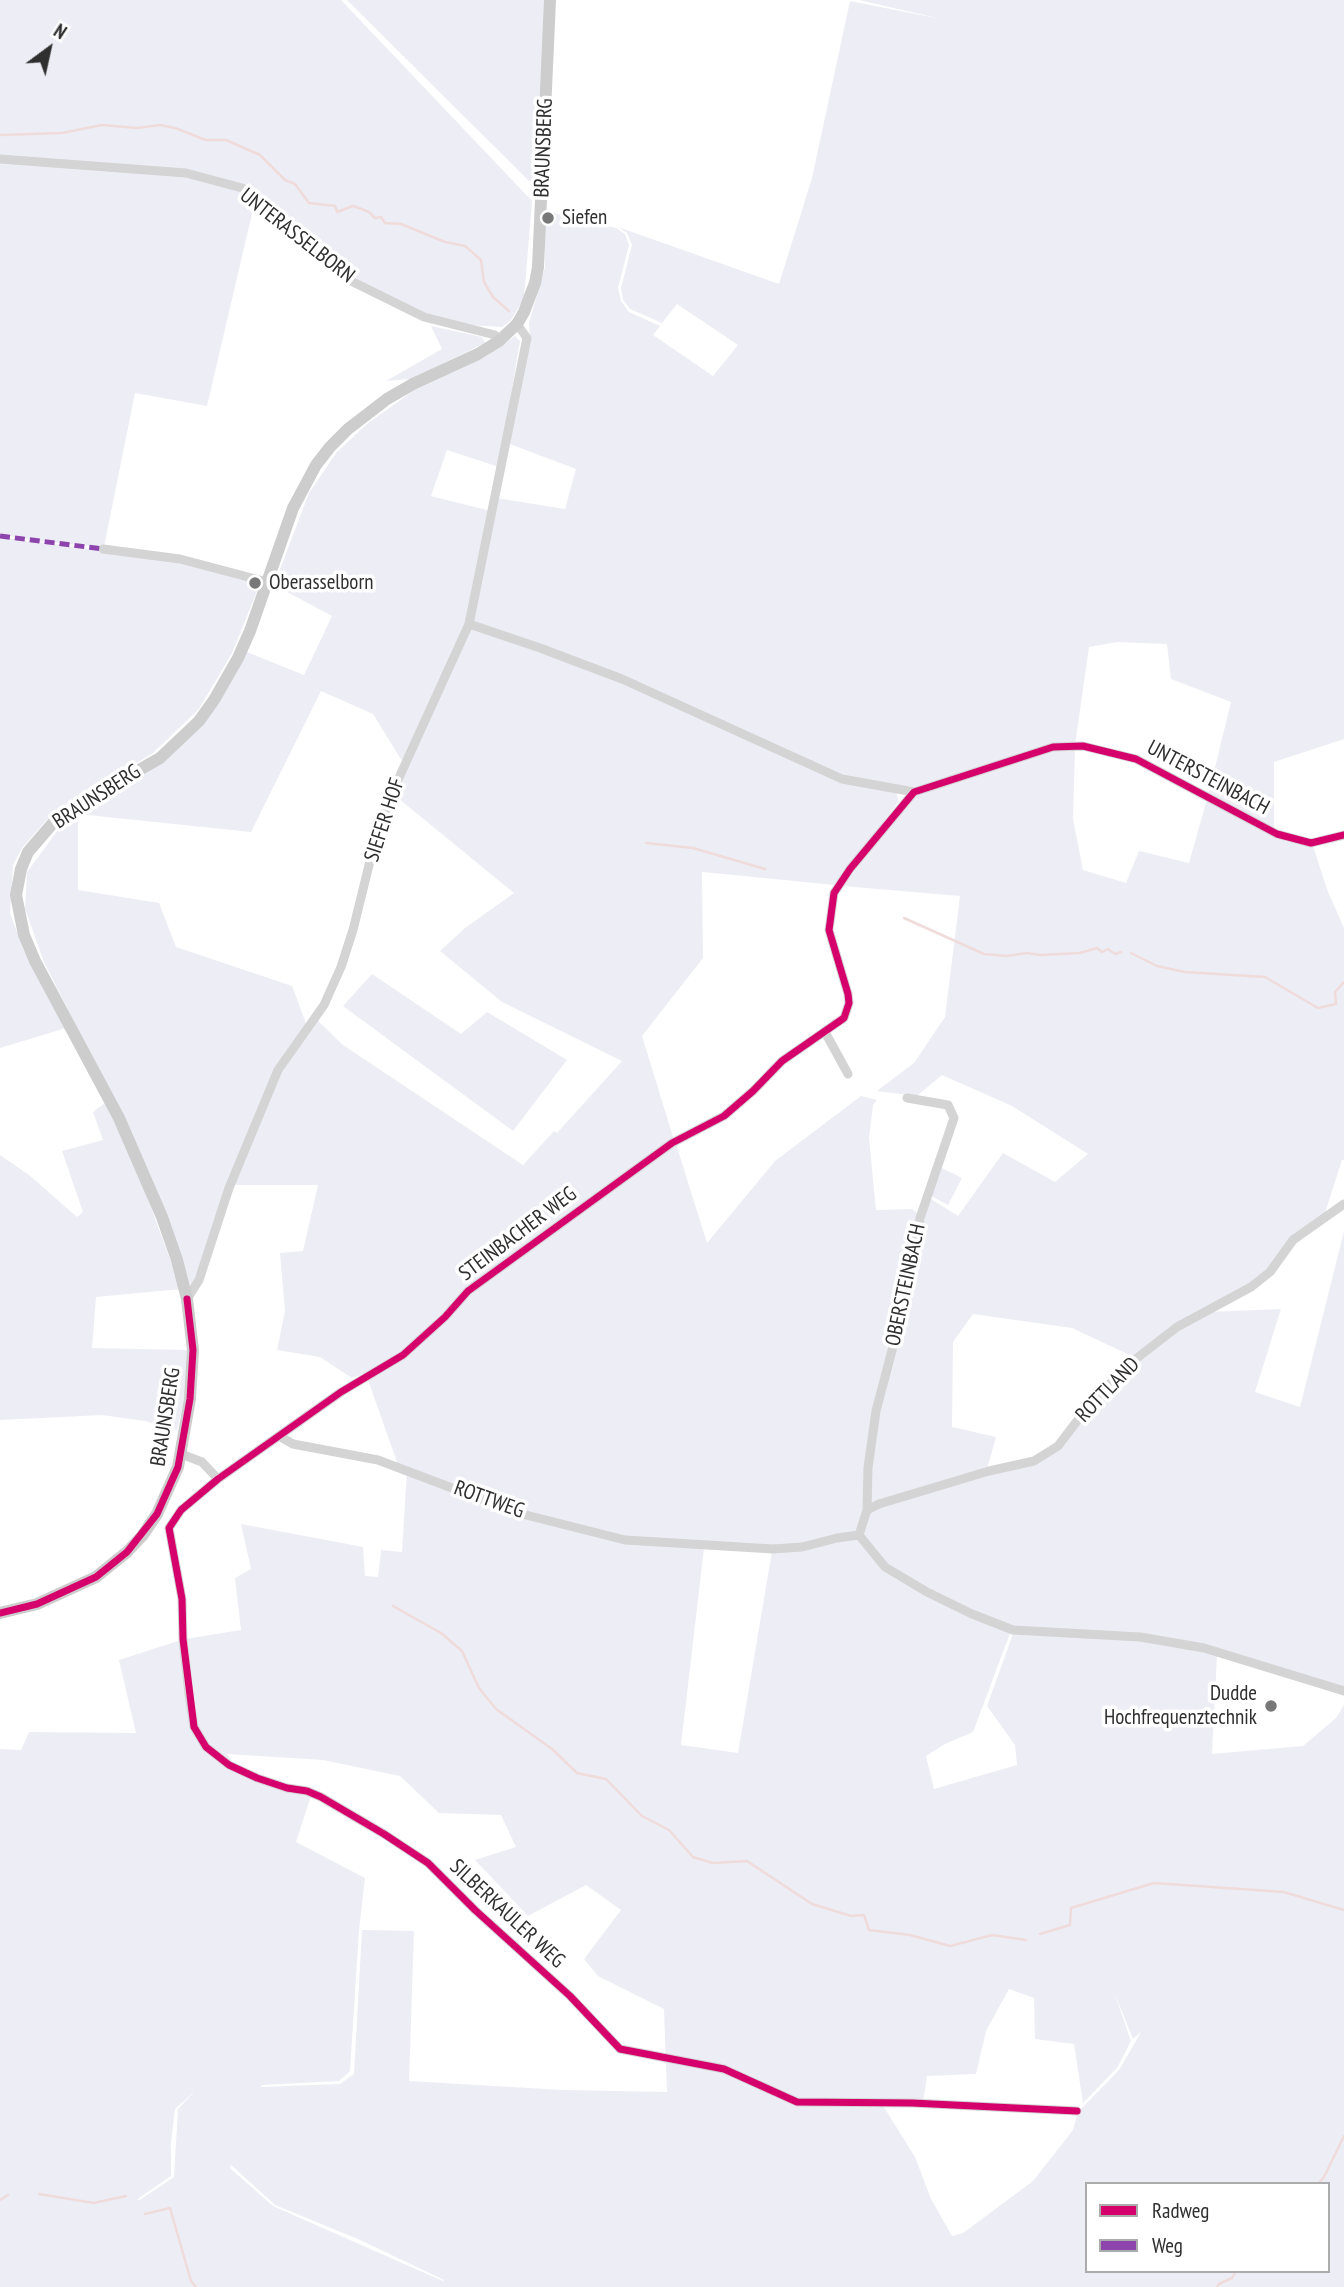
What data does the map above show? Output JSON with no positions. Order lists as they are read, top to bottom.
{
  "streets": {
    "main road": ["BRAUNSBERG"],
    "street": [
      "UNTERASSELBORN",
      "UNTERSTEINBACH",
      "SIEFER HOF",
      "STEINBACHER WEG",
      "OBERSTEINBACH",
      "ROTTLAND",
      "ROTTWEG",
      "SILBERKAULER WEG"
    ]
  },
  "crossings": [
    ["BRAUNSBERG", "UNTERASSELBORN"],
    ["BRAUNSBERG", "SIEFER HOF"],
    ["STEINBACHER WEG", "ROTTWEG"],
    ["OBERSTEINBACH", "ROTTLAND"]
  ],
  "places": ["Siefen", "Oberasselborn", "Dudde Hochfrequenztechnik"],
  "legend": ["Radweg", "Weg"],
  "north": "top right"
}
